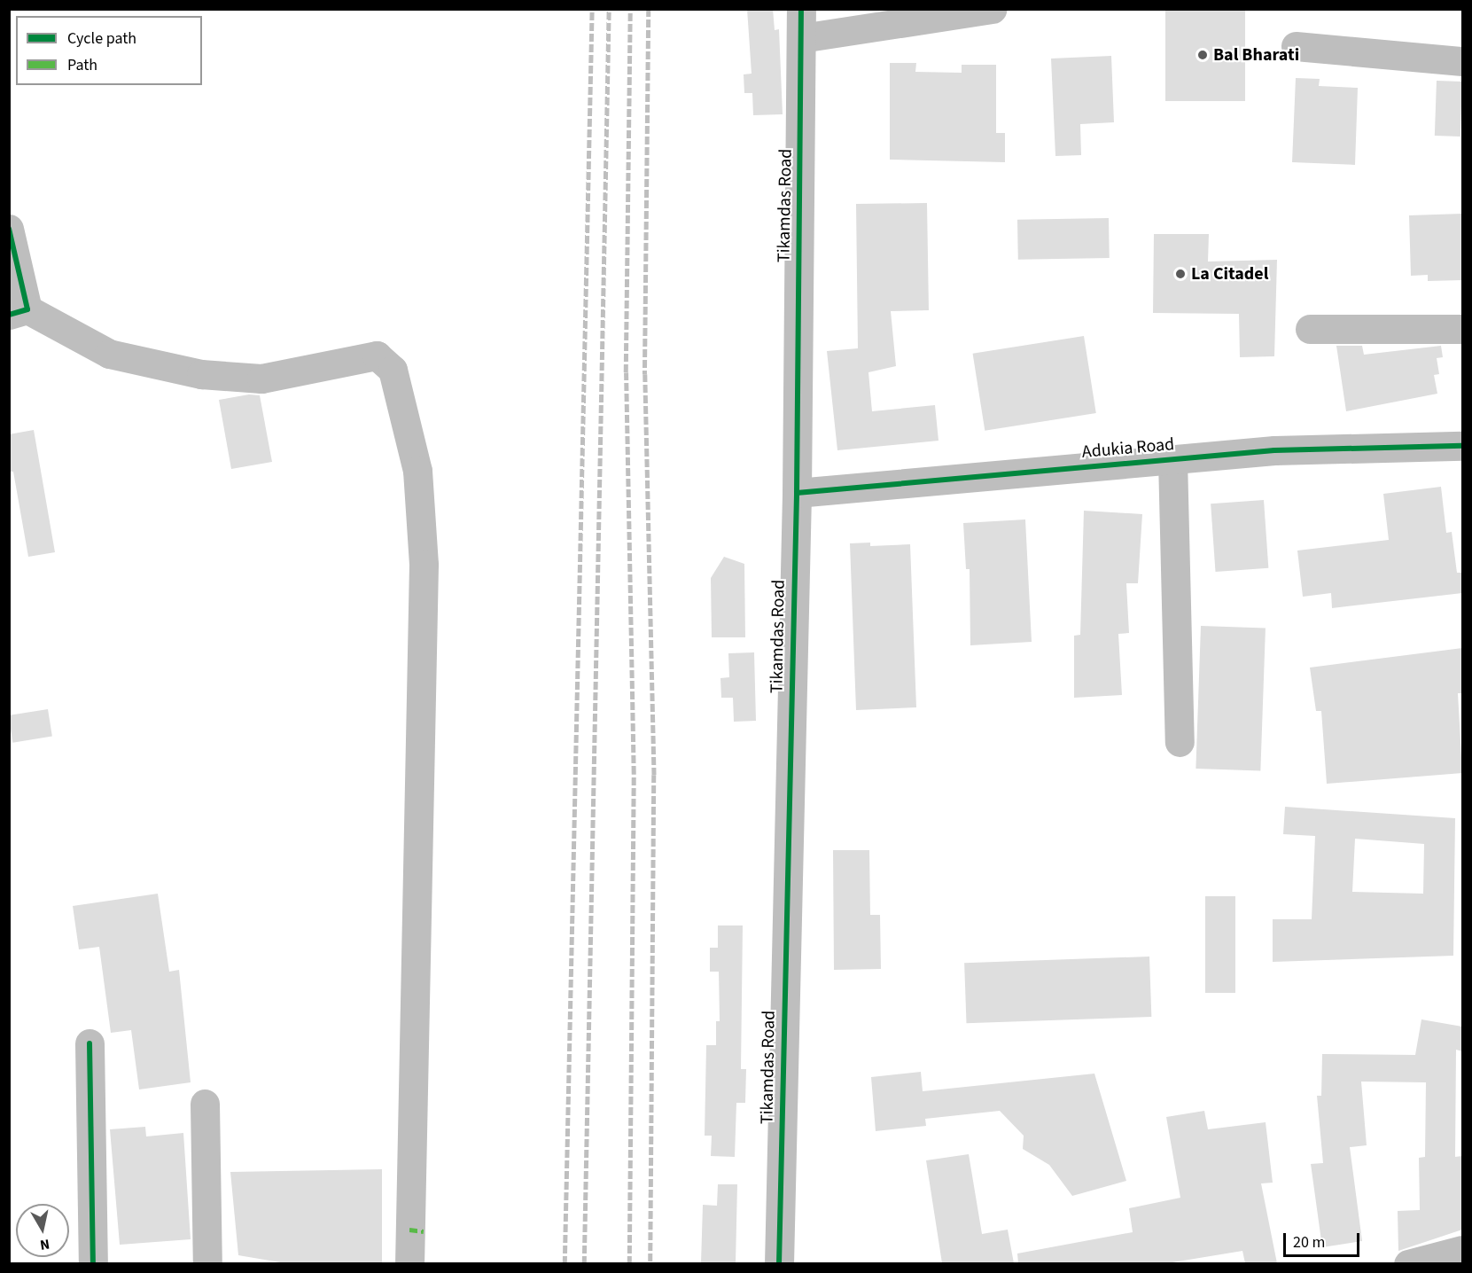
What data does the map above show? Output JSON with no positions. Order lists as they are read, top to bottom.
{
  "streets": {
    "street": ["Tikamdas Road", "Adukia Road"]
  },
  "crossings": [
    ["Tikamdas Road", "Adukia Road"]
  ],
  "places": ["Bal Bharati", "La Citadel"],
  "legend": ["Cycle path", "Path"],
  "scale_bar": "20 m",
  "north": "bottom"
}
